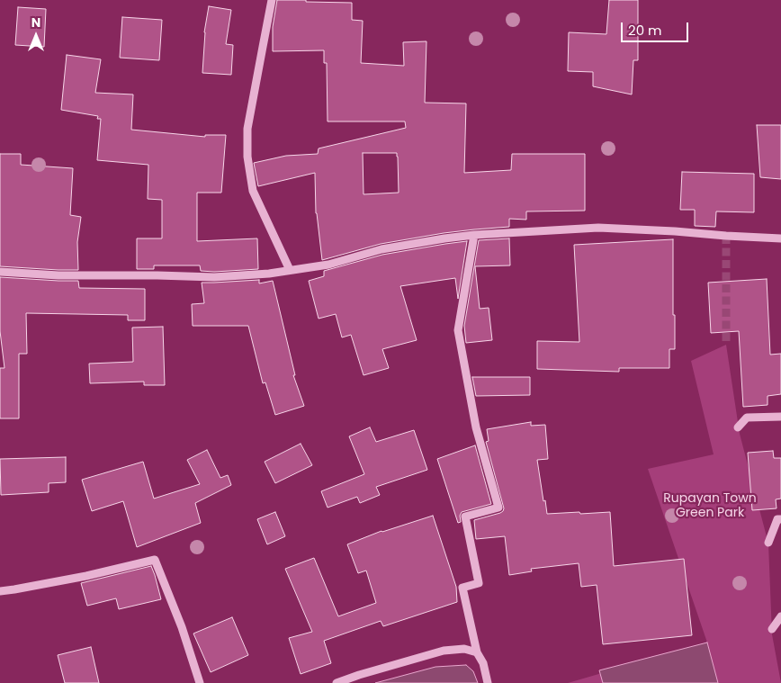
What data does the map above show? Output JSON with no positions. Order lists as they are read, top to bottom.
{
  "parks": ["Rupayan Town Green Park"],
  "scale_bar": "20 m",
  "north": "top"
}
